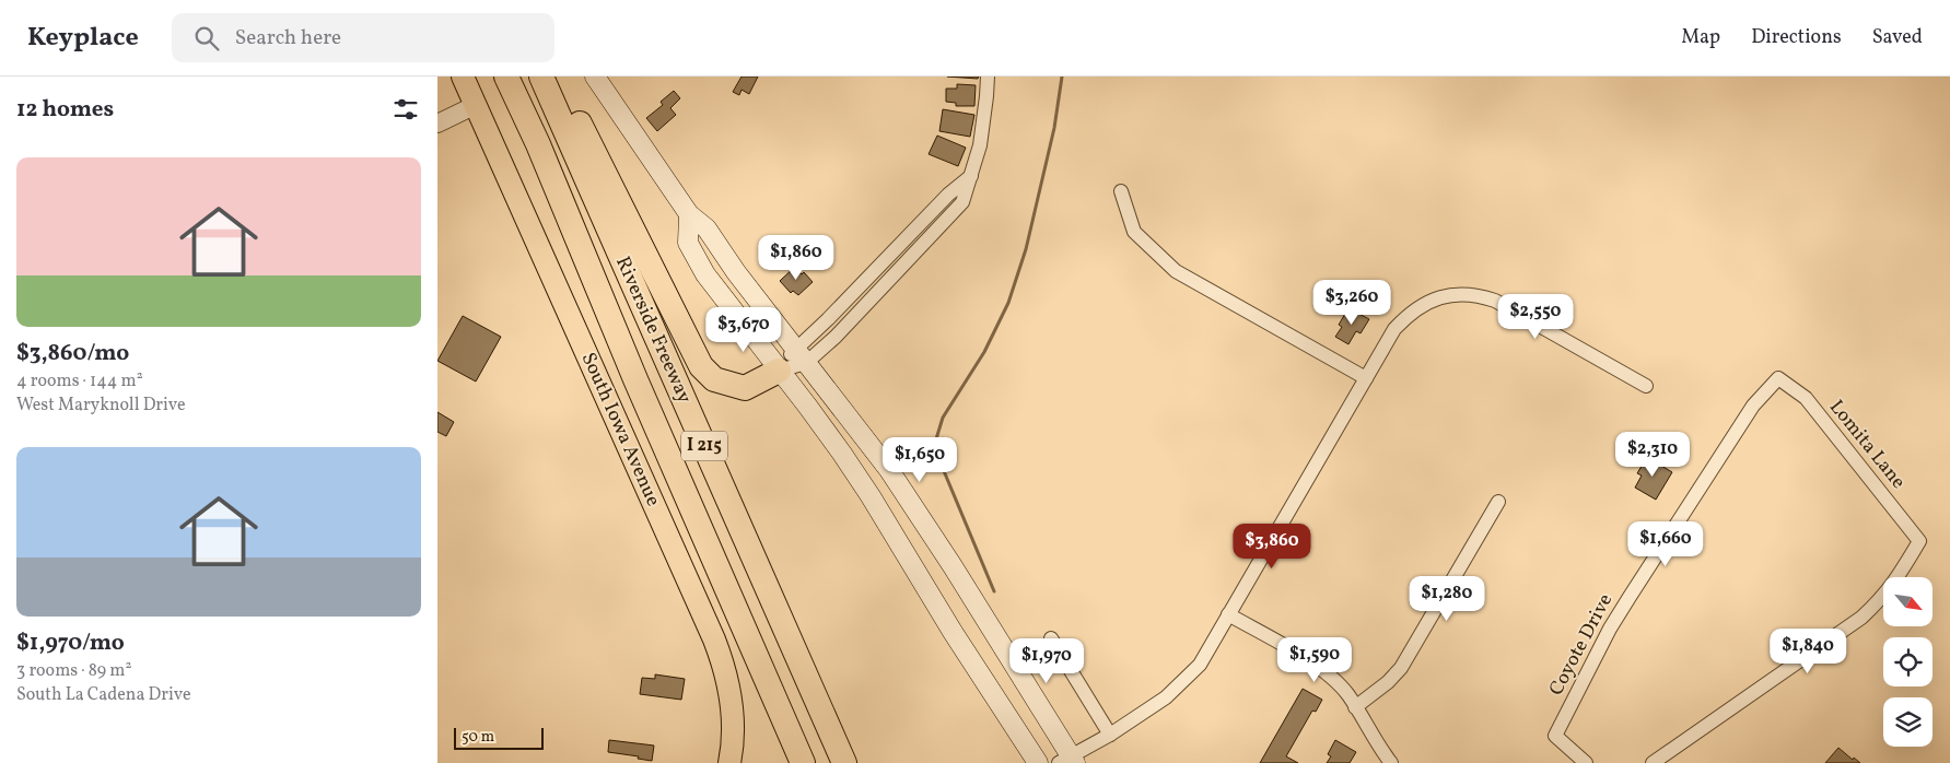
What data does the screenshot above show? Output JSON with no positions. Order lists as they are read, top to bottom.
{
  "streets": {
    "highway": ["Riverside Freeway", "I 215"],
    "main road": ["South Iowa Avenue"],
    "street": ["Lomita Lane", "Coyote Drive"]
  },
  "crossings": [
    ["Lomita Lane", "Coyote Drive"]
  ],
  "scale_bar": "50 m",
  "north": "bottom right",
  "page": {
    "header": "Keyplace",
    "search": "Search here",
    "nav": ["Map", "Directions", "Saved"],
    "heading": "12 homes",
    "list": [
      {
        "name": "$3,860/mo",
        "note": "4 rooms · 144 m² · West Maryknoll Drive"
      },
      {
        "name": "$1,970/mo",
        "note": "3 rooms · 89 m² · South La Cadena Drive"
      }
    ],
    "price": [
      "$1,860",
      "$3,260",
      "$2,550",
      "$3,670",
      "$2,310",
      "$1,650",
      "$1,660",
      "$3,860",
      "$1,280",
      "$1,840",
      "$1,590",
      "$1,970"
    ],
    "scale": "50 m"
  }
}
